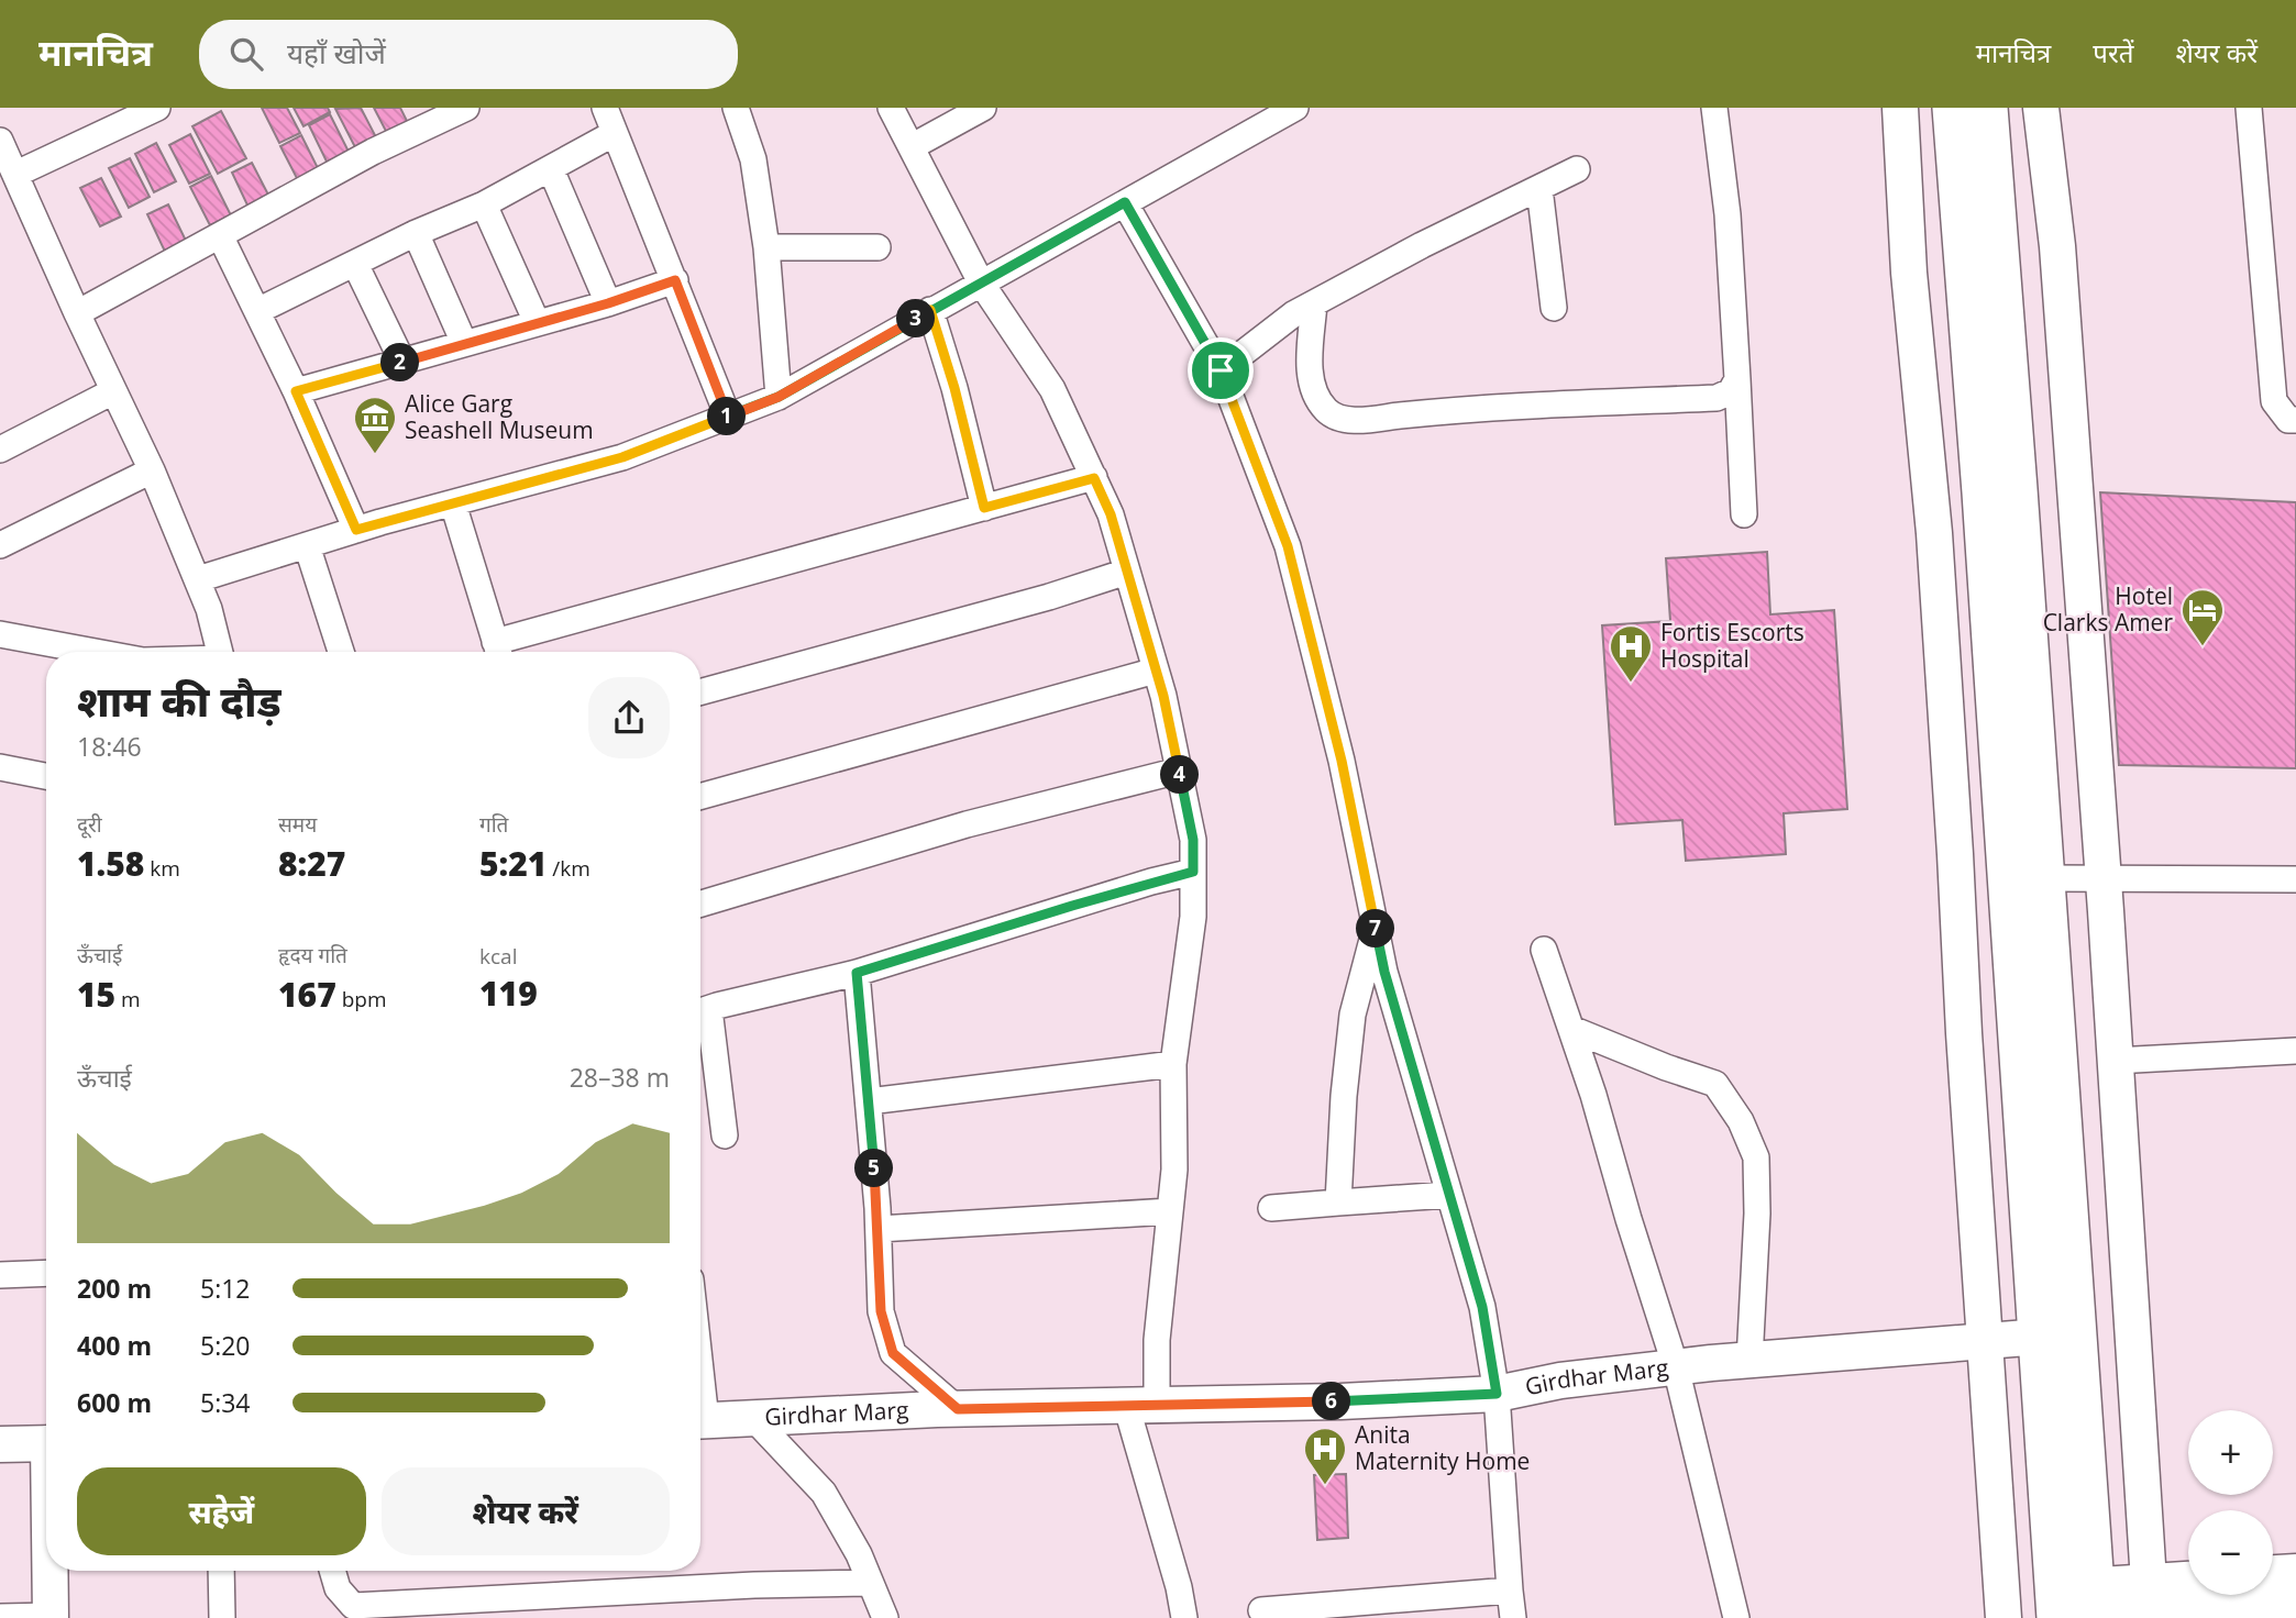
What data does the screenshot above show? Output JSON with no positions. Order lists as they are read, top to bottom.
{
  "streets": {
    "street": ["Girdhar Marg"]
  },
  "places": {
    "museum": ["Alice Garg Seashell Museum"],
    "hotel": ["Hotel Clarks Amer"],
    "hospital": ["Fortis Escorts Hospital", "Anita Maternity Home"]
  },
  "page": {
    "header": "मानचित्र",
    "search": "यहाँ खोजें",
    "nav": ["मानचित्र", "परतें", "शेयर करें"],
    "pins": [
      "3",
      "2",
      "1",
      "4",
      "7",
      "5",
      "6"
    ],
    "heading": ["शाम की दौड़", "18:46"],
    "stats": [
      ["दूरी", "1.58 km"],
      ["समय", "8:27"],
      ["गति", "5:21 /km"],
      ["ऊँचाई", "15 m"],
      ["हृदय गति", "167 bpm"],
      ["kcal", "119"]
    ],
    "chart": ["ऊँचाई", "28–38 m"],
    "list": [
      {
        "name": "200 m",
        "note": "5:12"
      },
      {
        "name": "400 m",
        "note": "5:20"
      },
      {
        "name": "600 m",
        "note": "5:34"
      }
    ],
    "map_buttons": ["+", "−"],
    "buttons": ["सहेजें", "शेयर करें"]
  }
}
